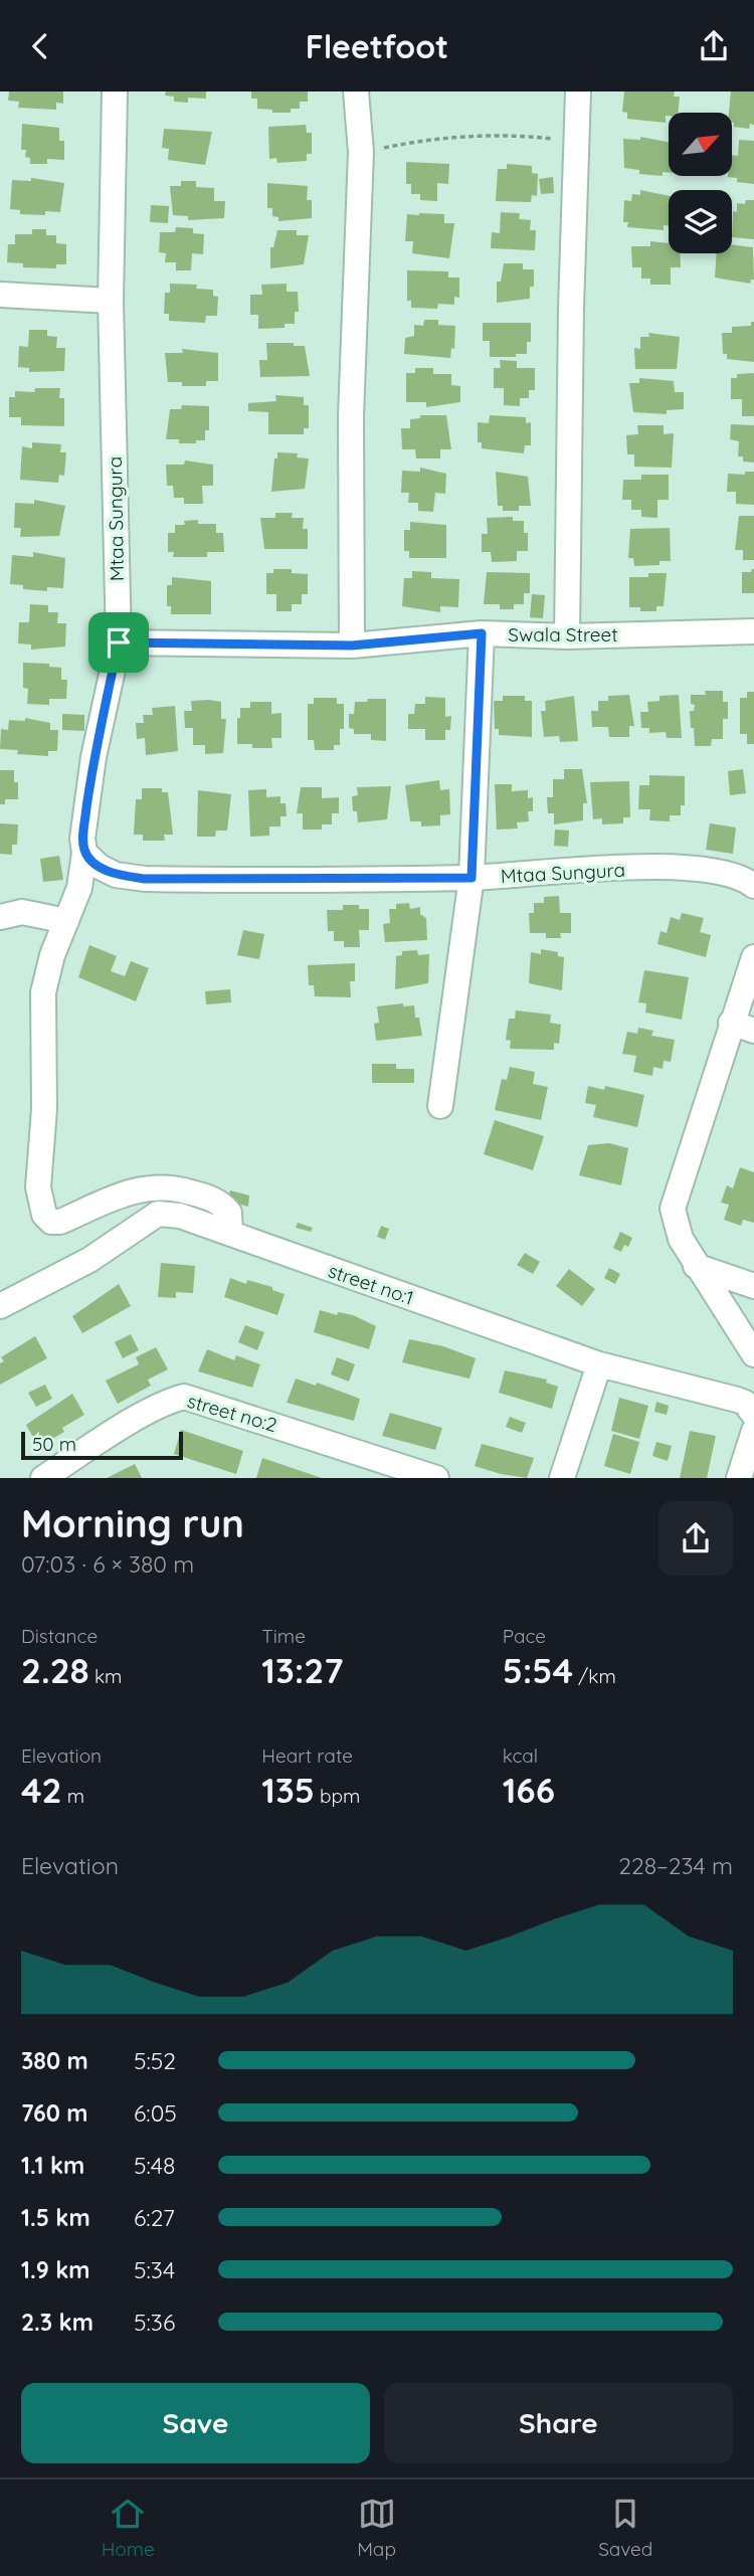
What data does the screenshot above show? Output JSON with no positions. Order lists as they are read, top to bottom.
{
  "streets": {
    "street": [
      "Mtaa Sungura",
      "Swala Street",
      "street no:1",
      "street no:2"
    ]
  },
  "crossings": [
    ["Mtaa Sungura", "Swala Street"]
  ],
  "scale_bar": "50 m",
  "north": "top right",
  "page": {
    "header": "Fleetfoot",
    "scale": "50 m",
    "heading": ["Morning run", "07:03 · 6 × 380 m"],
    "stats": [
      ["Distance", "2.28 km"],
      ["Time", "13:27"],
      ["Pace", "5:54 /km"],
      ["Elevation", "42 m"],
      ["Heart rate", "135 bpm"],
      ["kcal", "166"]
    ],
    "chart": ["Elevation", "228–234 m"],
    "list": [
      {
        "name": "380 m",
        "note": "5:52"
      },
      {
        "name": "760 m",
        "note": "6:05"
      },
      {
        "name": "1.1 km",
        "note": "5:48"
      },
      {
        "name": "1.5 km",
        "note": "6:27"
      },
      {
        "name": "1.9 km",
        "note": "5:34"
      },
      {
        "name": "2.3 km",
        "note": "5:36"
      }
    ],
    "buttons": ["Save", "Share"],
    "tabs": ["Home", "Map", "Saved"]
  }
}
